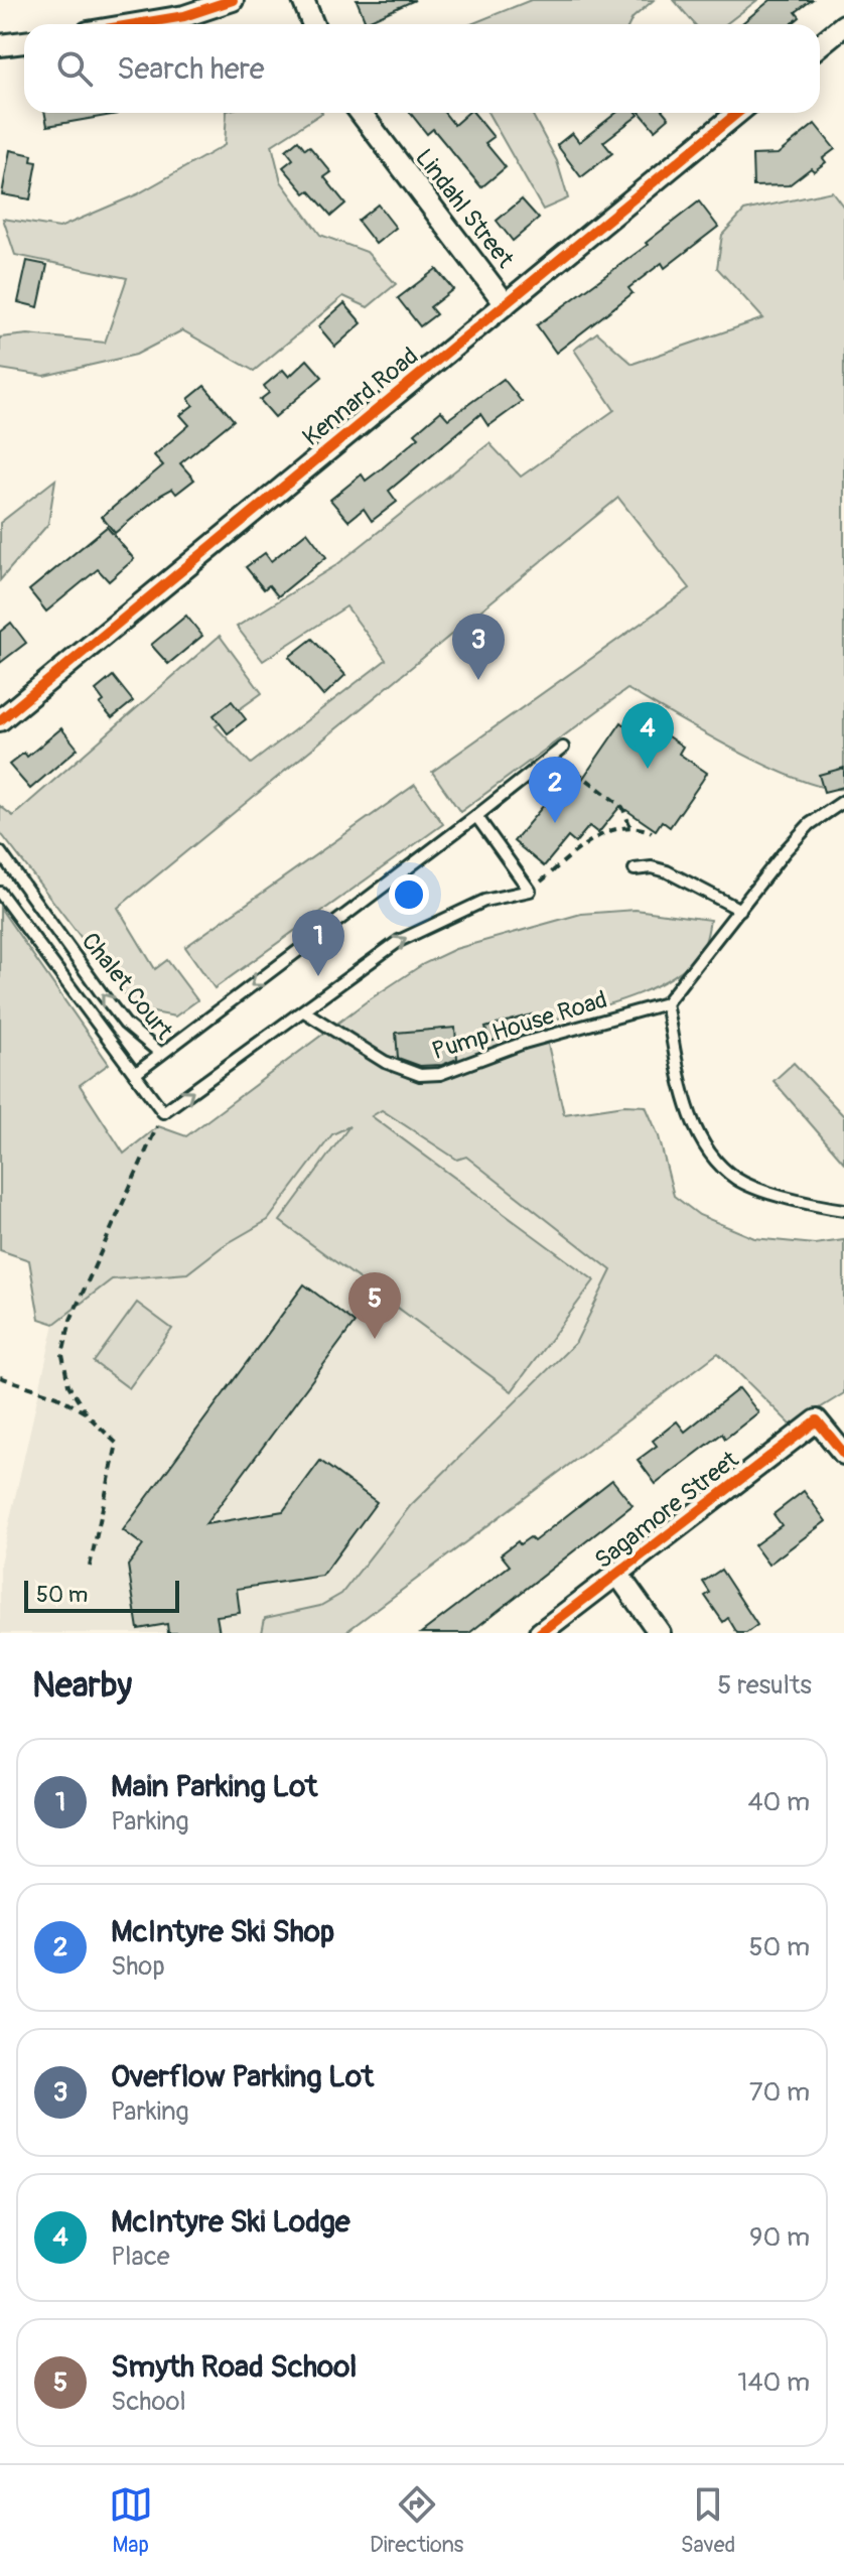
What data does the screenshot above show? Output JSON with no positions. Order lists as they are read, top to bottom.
{
  "streets": {
    "street": ["Lindahl Street", "Kennard Road", "Sagamore Street"],
    "lane": ["Chalet Court", "Pump House Road"]
  },
  "crossings": [
    ["Lindahl Street", "Kennard Road"]
  ],
  "scale_bar": "50 m",
  "page": {
    "search": "Search here",
    "pins": [
      "3",
      "4",
      "2",
      "1",
      "5"
    ],
    "scale": "50 m",
    "heading": ["Nearby", "5 results"],
    "list": [
      {
        "mark": "1",
        "name": "Main Parking Lot",
        "note": "Parking",
        "value": "40 m"
      },
      {
        "mark": "2",
        "name": "McIntyre Ski Shop",
        "note": "Shop",
        "value": "50 m"
      },
      {
        "mark": "3",
        "name": "Overflow Parking Lot",
        "note": "Parking",
        "value": "70 m"
      },
      {
        "mark": "4",
        "name": "McIntyre Ski Lodge",
        "note": "Place",
        "value": "90 m"
      },
      {
        "mark": "5",
        "name": "Smyth Road School",
        "note": "School",
        "value": "140 m"
      }
    ],
    "nav": ["Map", "Directions", "Saved"]
  }
}
